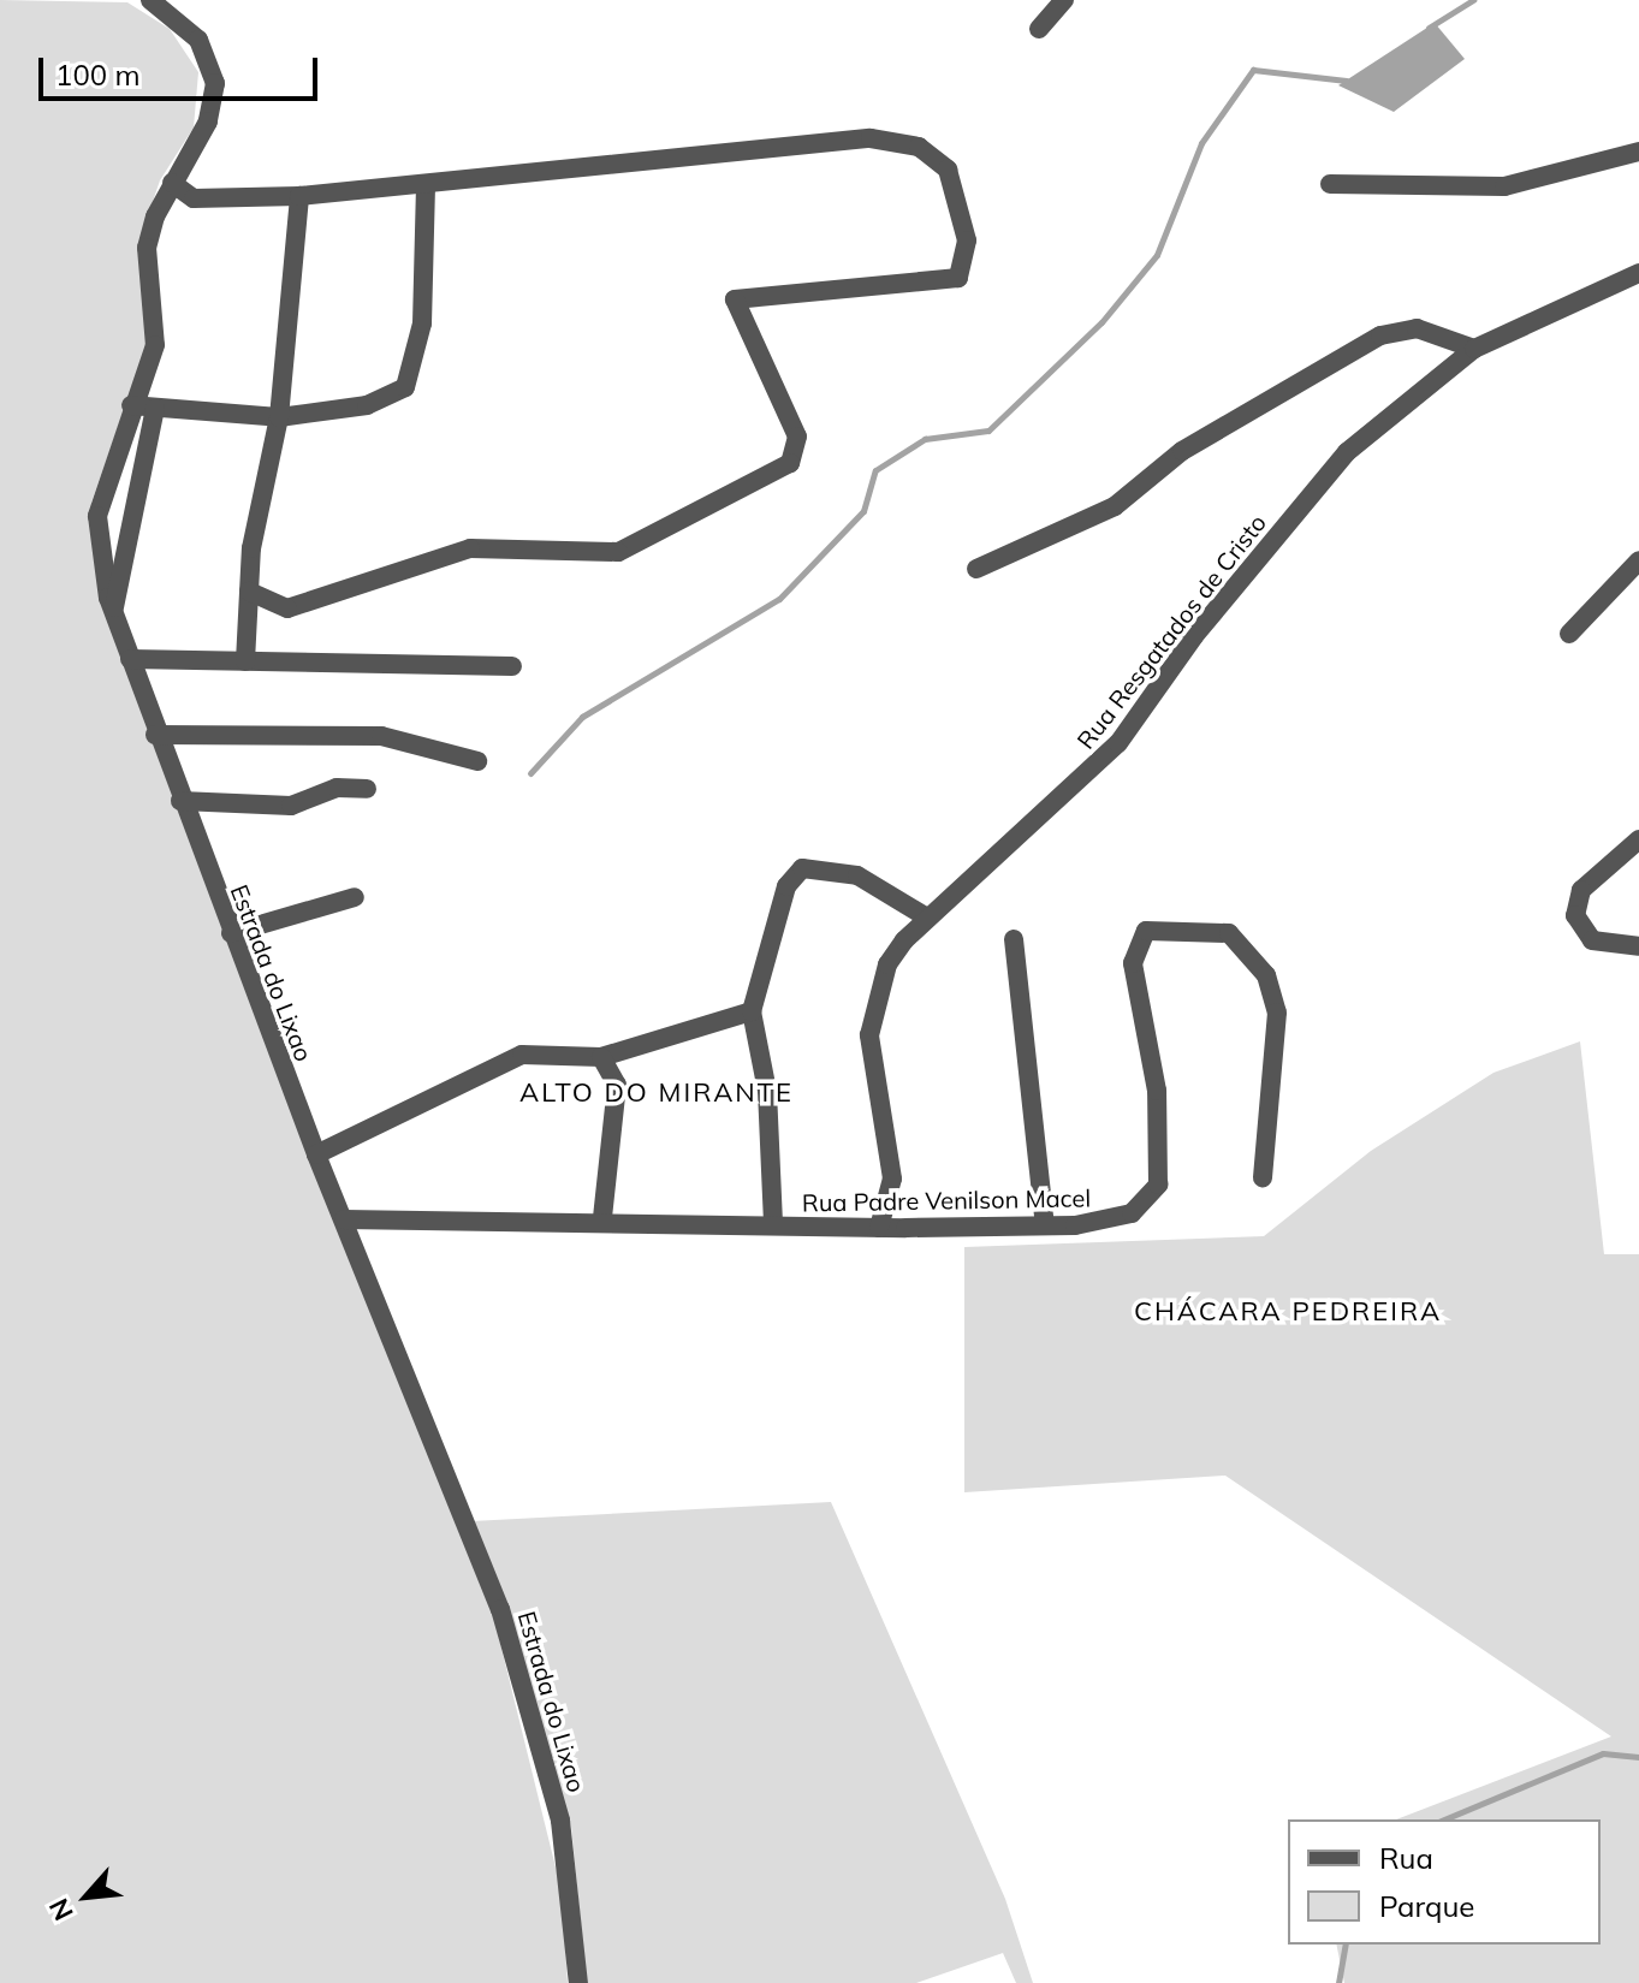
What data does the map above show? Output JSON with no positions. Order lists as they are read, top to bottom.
{
  "streets": {
    "street": ["Rua Resgatados de Cristo", "Estrada do Lixao", "Rua Padre Venilson Macel"]
  },
  "crossings": [
    ["Rua Resgatados de Cristo", "Rua Padre Venilson Macel"],
    ["Estrada do Lixao", "Rua Padre Venilson Macel"]
  ],
  "districts": ["ALTO DO MIRANTE", "CHÁCARA PEDREIRA"],
  "legend": ["Rua", "Parque"],
  "scale_bar": "100 m",
  "north": "bottom left"
}
